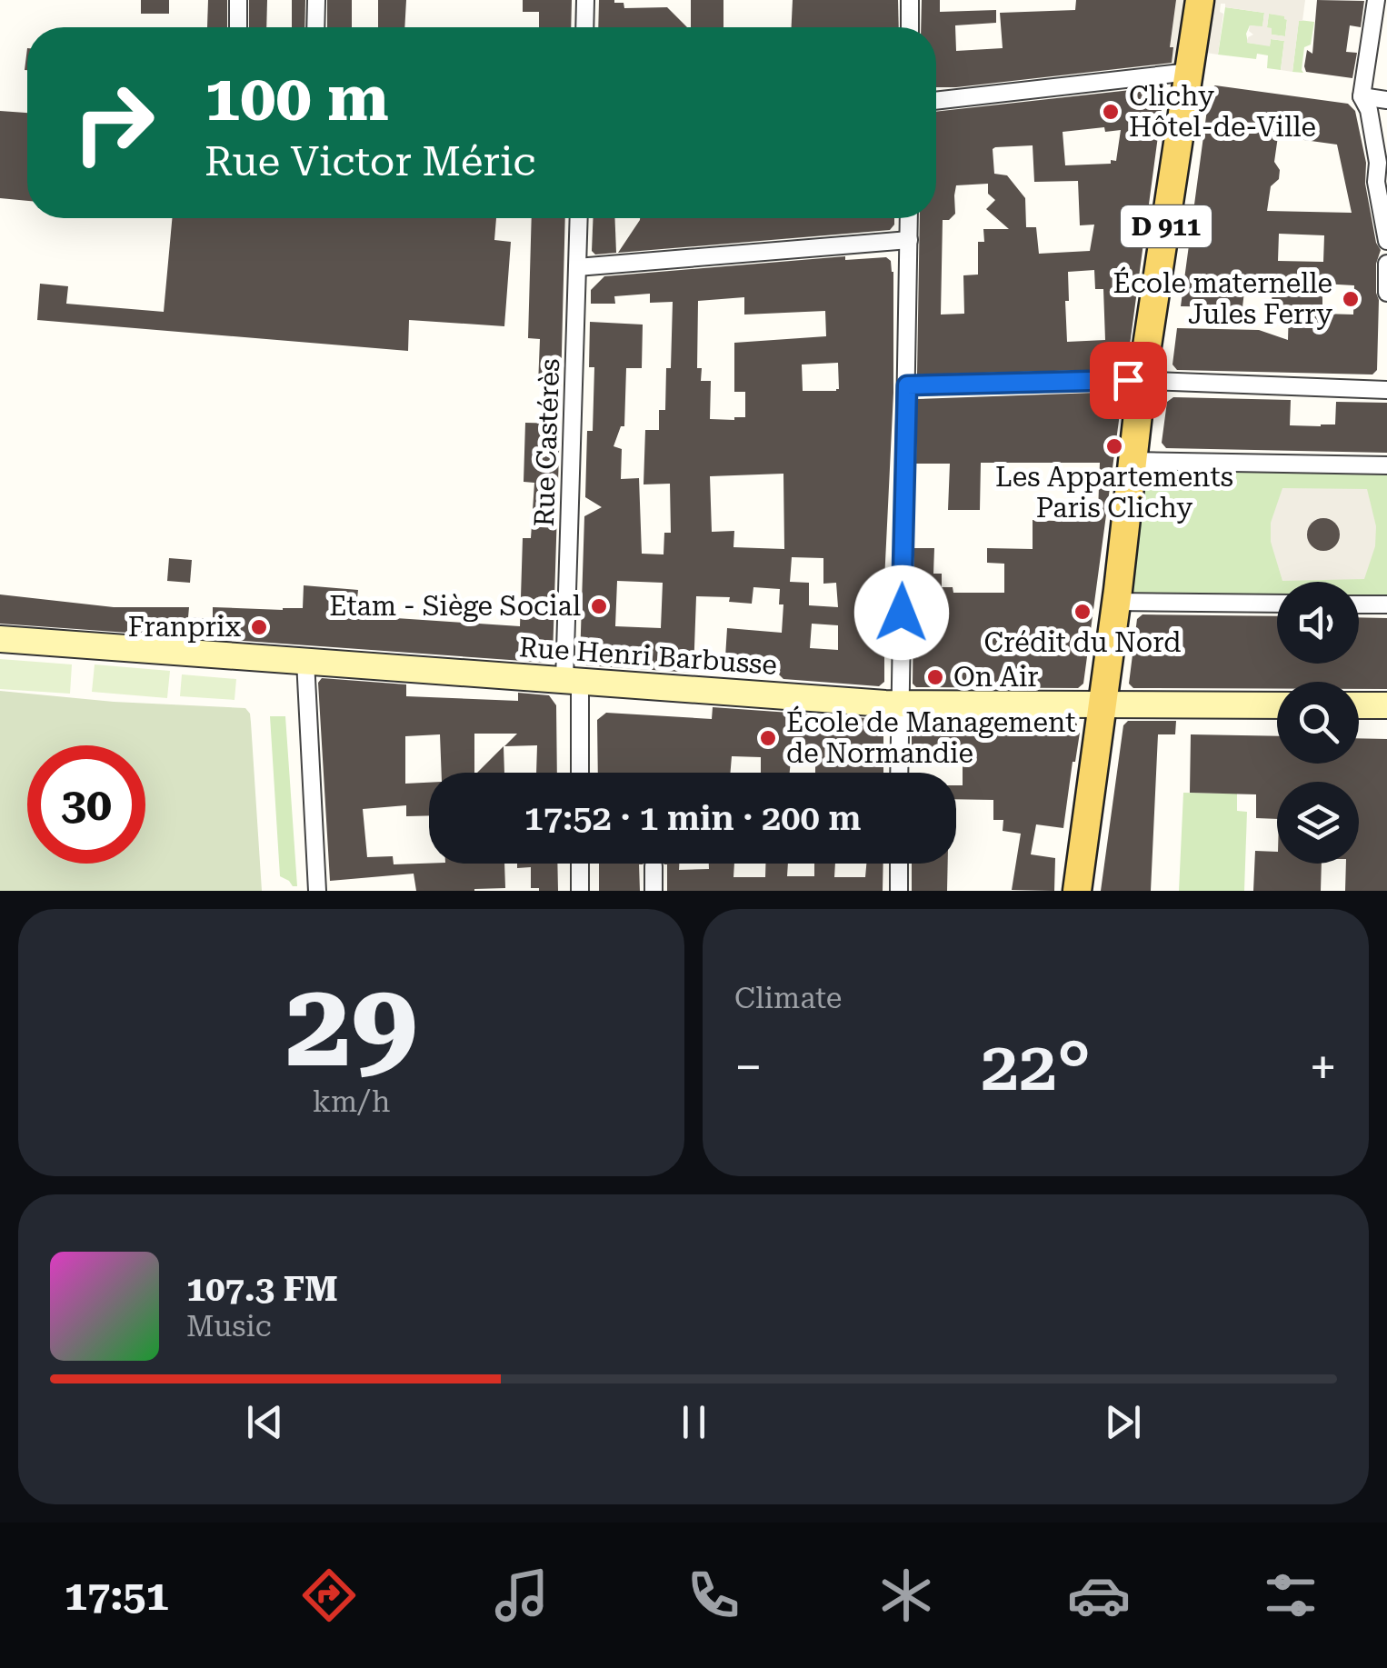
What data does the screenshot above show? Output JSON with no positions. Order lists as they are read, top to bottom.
{
  "streets": {
    "main road": ["D 911"],
    "street": ["Rue Castérès", "Rue Henri Barbusse"]
  },
  "crossings": [
    ["D 911", "Rue Henri Barbusse"],
    ["Rue Castérès", "Rue Henri Barbusse"]
  ],
  "places": [
    "Clichy Hôtel-de-Ville",
    "École maternelle Jules Ferry",
    "Les Appartements Paris Clichy",
    "Etam - Siège Social",
    "Crédit du Nord",
    "Franprix",
    "On Air",
    "École de Management de Normandie"
  ],
  "page": {
    "turn": ["100 m", "Rue Victor Méric"],
    "limit": "30",
    "trip": "17:52 · 1 min · 200 m",
    "tile": [
      ["29", "km/h"],
      "Climate"
    ],
    "heat": ["−", "22°", "+"],
    "song": ["107.3 FM", "Music"],
    "tabs": "17:51"
  }
}
